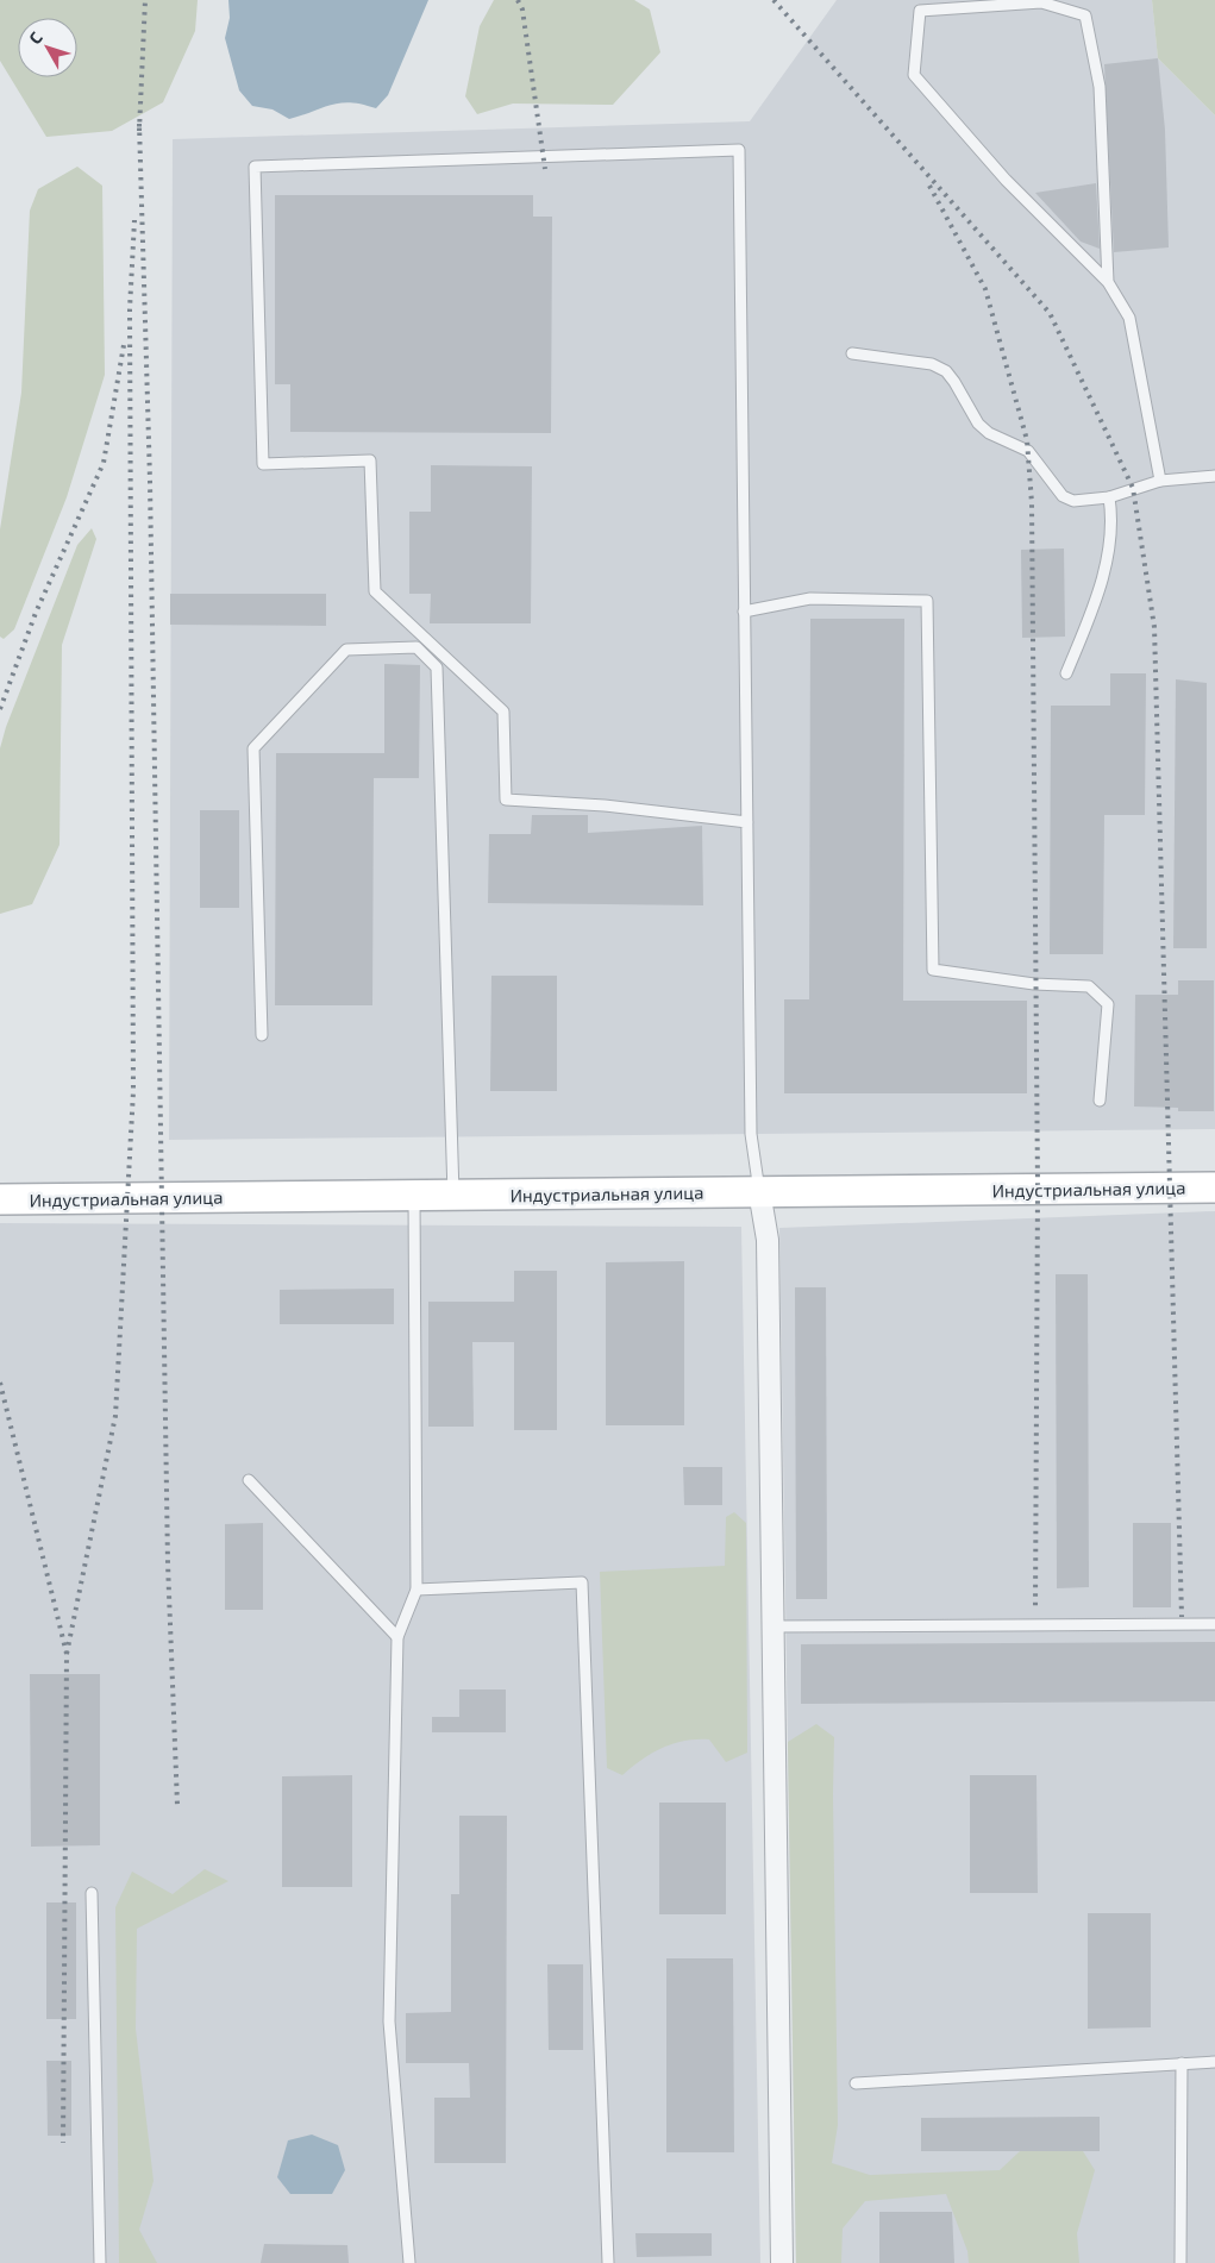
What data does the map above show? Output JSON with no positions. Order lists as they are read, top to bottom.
{
  "streets": {
    "street": ["Индустриальная улица"]
  },
  "north": "top left"
}
